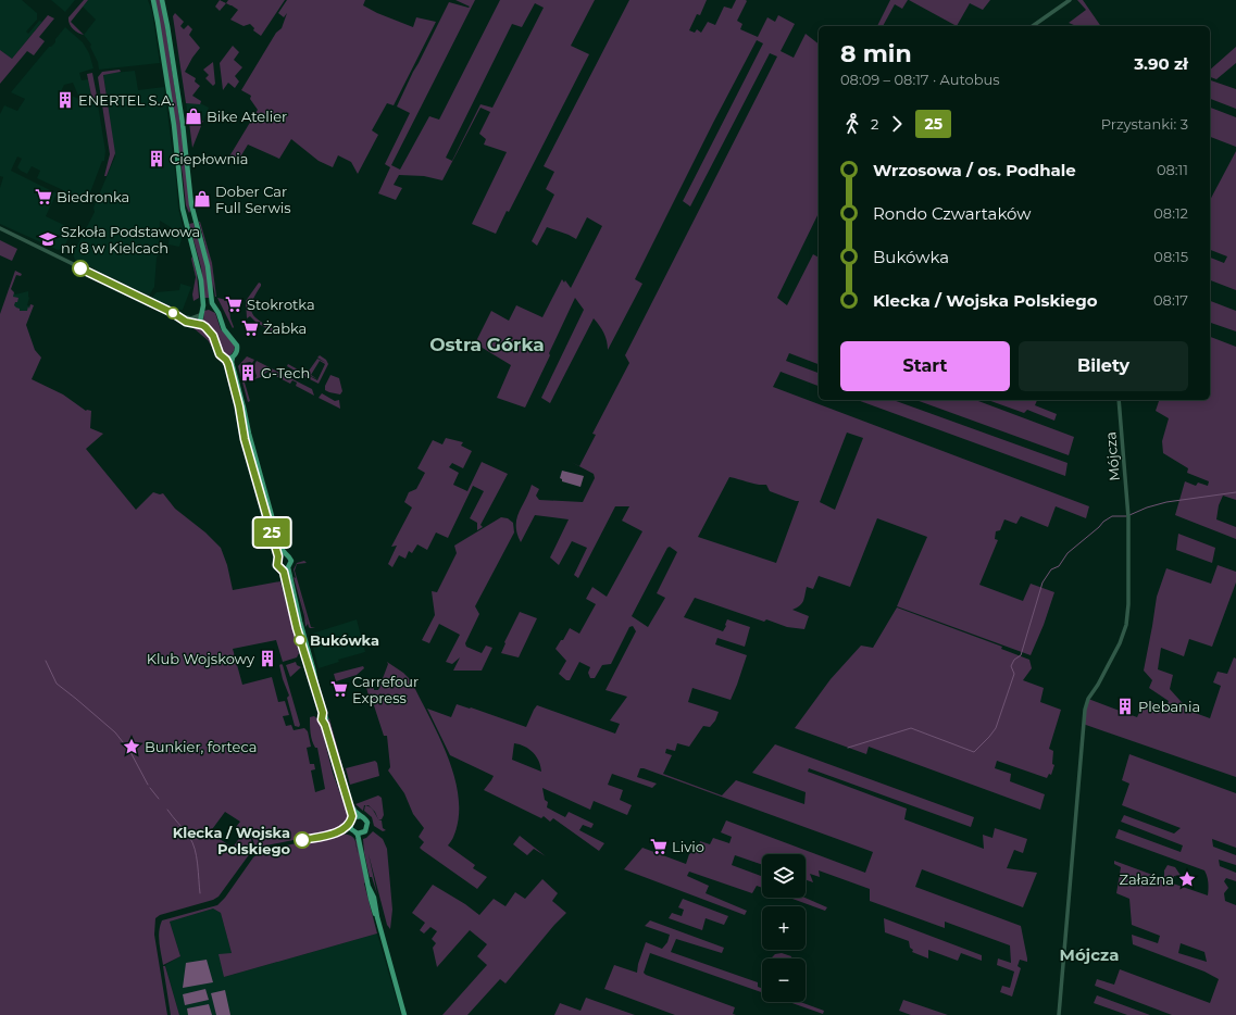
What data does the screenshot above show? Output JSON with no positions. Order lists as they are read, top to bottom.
{
  "streets": {
    "street": ["Mójcza"]
  },
  "districts": ["Ostra Górka", "Mójcza"],
  "places": {
    "building": [
      "ENERTEL S.A.",
      "Ciepłownia",
      "G-Tech",
      "Klub Wojskowy",
      "Plebania"
    ],
    "shop": ["Bike Atelier", "Dober Car Full Serwis"],
    "supermarket": [
      "Biedronka",
      "Stokrotka",
      "Żabka",
      "Carrefour Express",
      "Livio"
    ],
    "school or university": ["Szkoła Podstawowa nr 8 w Kielcach"],
    "other": ["Bukówka", "Klecka / Wojska Polskiego"],
    "place": ["Bunkier, forteca", "Załaźna"]
  },
  "lines": ["bus line 25"],
  "page": {
    "on_map": "25",
    "heading": ["8 min", "08:09 – 08:17 · Autobus", "3.90 zł"],
    "legs": ["2", "25", "Przystanki: 3"],
    "list": [
      {
        "name": "Wrzosowa / os. Podhale",
        "value": "08:11"
      },
      {
        "name": "Rondo Czwartaków",
        "value": "08:12"
      },
      {
        "name": "Bukówka",
        "value": "08:15"
      },
      {
        "name": "Klecka / Wojska Polskiego",
        "value": "08:17"
      }
    ],
    "buttons": ["Start", "Bilety"],
    "map_buttons": ["+", "−"]
  }
}
